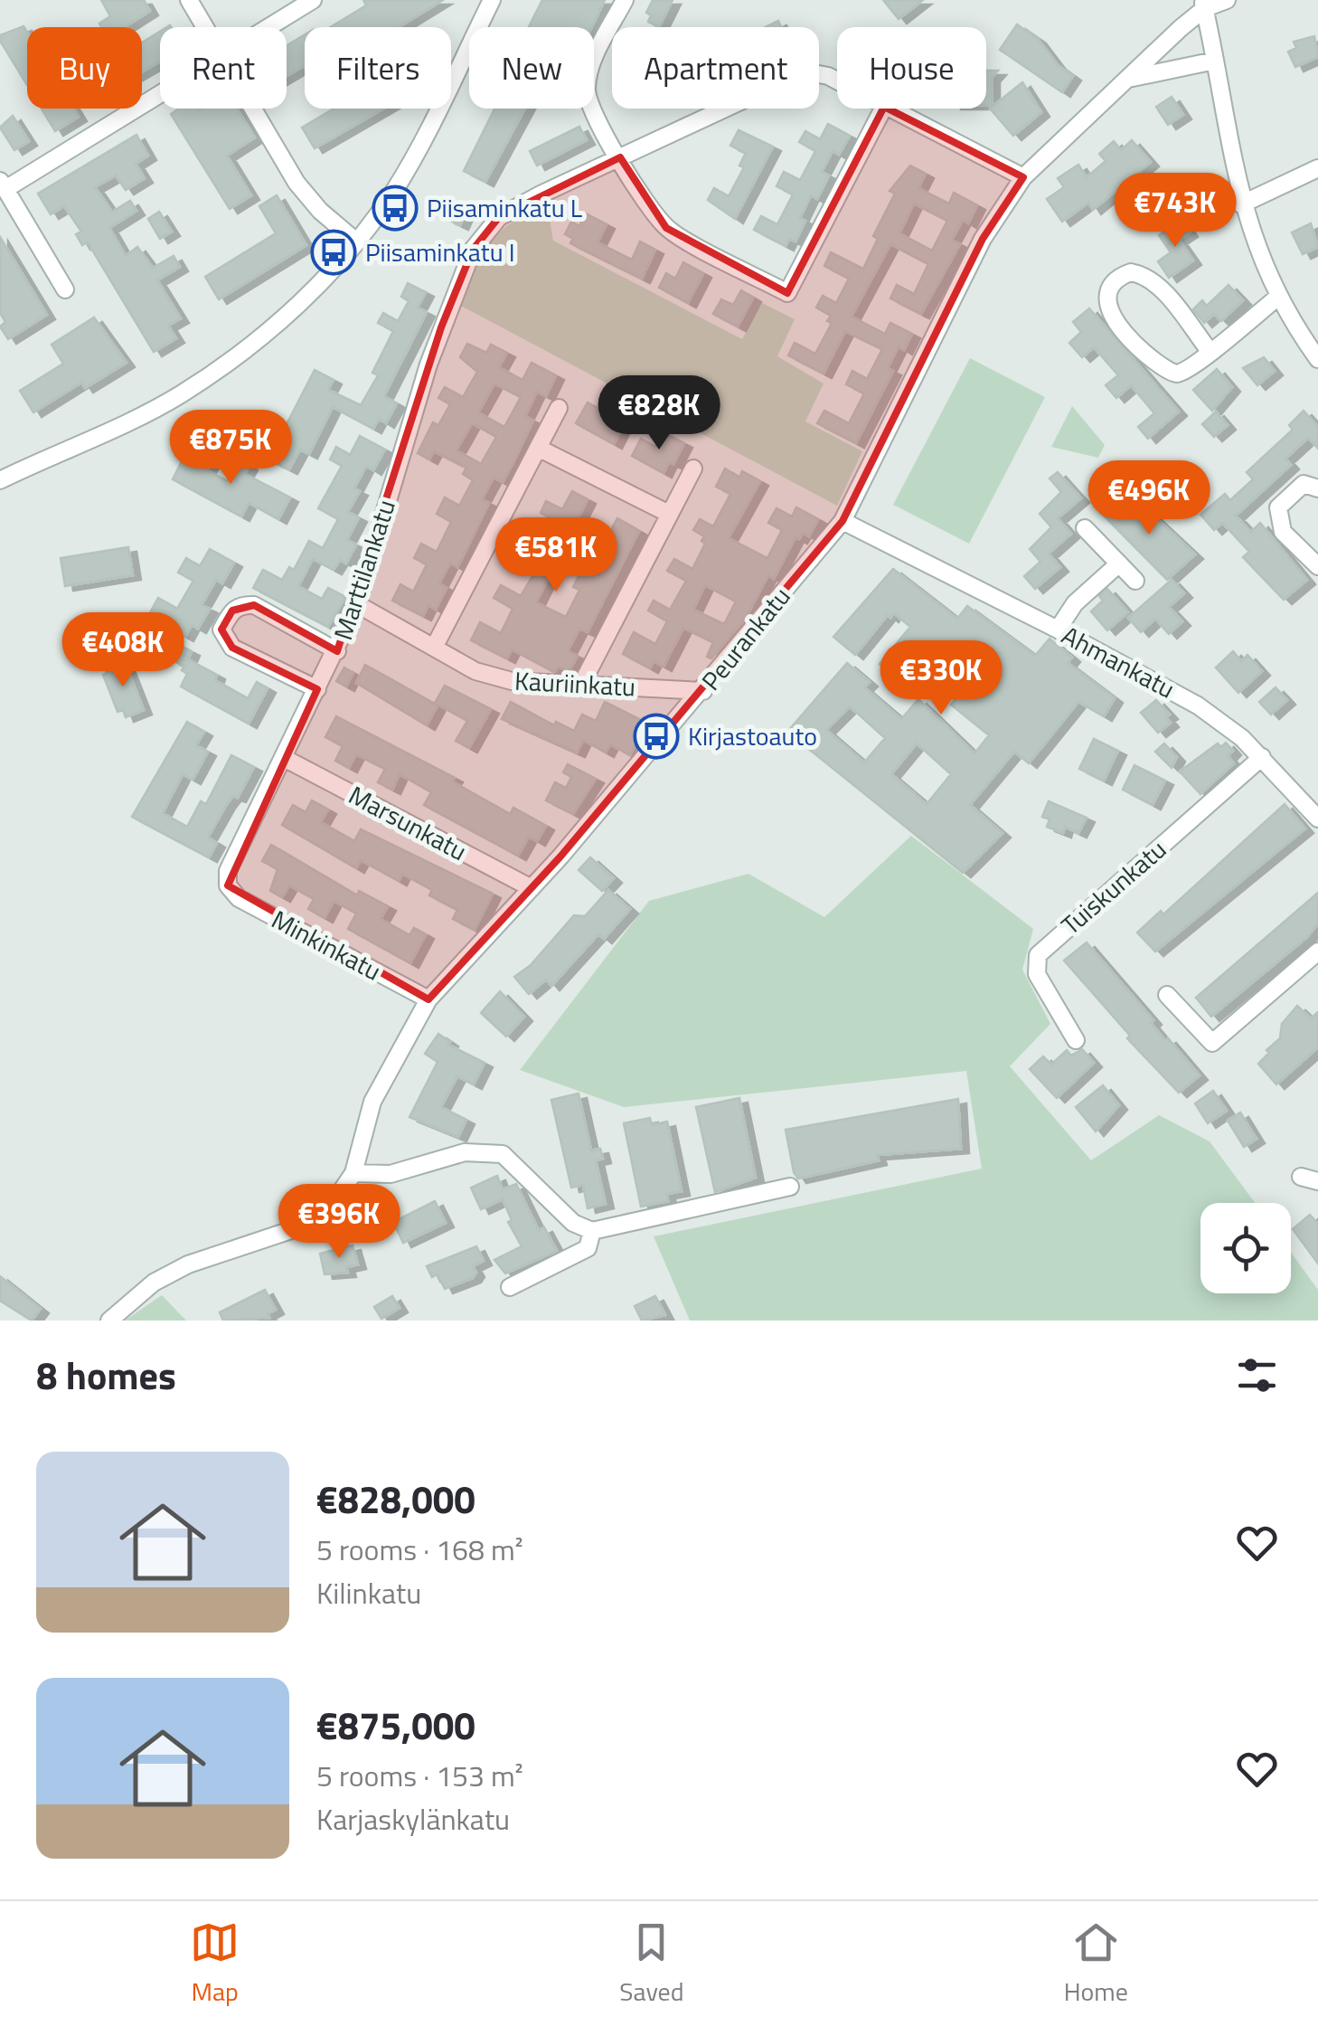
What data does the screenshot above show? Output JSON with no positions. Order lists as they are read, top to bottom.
{
  "streets": {
    "street": [
      "Marttilankatu",
      "Peurankatu",
      "Ahmankatu",
      "Kauriinkatu",
      "Marsunkatu",
      "Tuiskunkatu",
      "Minkinkatu"
    ]
  },
  "crossings": [
    ["Marttilankatu", "Peurankatu"],
    ["Marttilankatu", "Kauriinkatu"],
    ["Marttilankatu", "Marsunkatu"],
    ["Marttilankatu", "Minkinkatu"],
    ["Peurankatu", "Ahmankatu"],
    ["Peurankatu", "Kauriinkatu"],
    ["Peurankatu", "Marsunkatu"],
    ["Peurankatu", "Minkinkatu"],
    ["Ahmankatu", "Tuiskunkatu"]
  ],
  "places": {
    "bus stop": ["Piisaminkatu L", "Piisaminkatu I", "Kirjastoauto"]
  },
  "page": {
    "chip": [
      "Buy",
      "Rent",
      "Filters",
      "New",
      "Apartment",
      "House"
    ],
    "price": [
      "€743K",
      "€828K",
      "€875K",
      "€496K",
      "€581K",
      "€408K",
      "€330K",
      "€396K"
    ],
    "heading": "8 homes",
    "list": [
      {
        "name": "€828,000",
        "note": "5 rooms · 168 m² · Kilinkatu"
      },
      {
        "name": "€875,000",
        "note": "5 rooms · 153 m² · Karjaskylänkatu"
      }
    ],
    "tabs": ["Map", "Saved", "Home"]
  }
}
